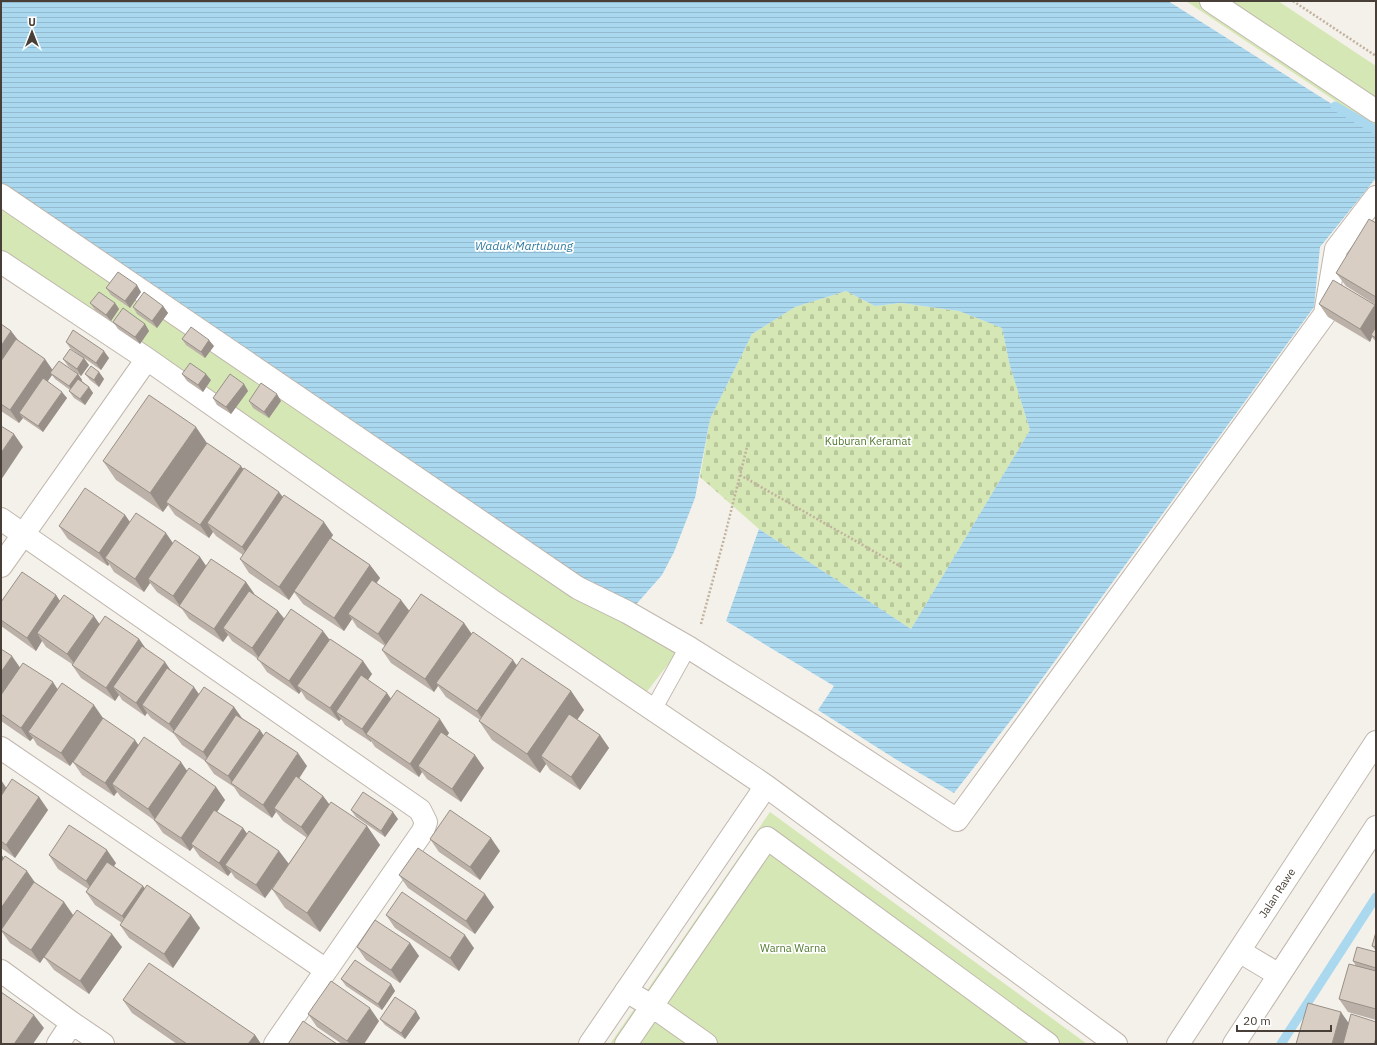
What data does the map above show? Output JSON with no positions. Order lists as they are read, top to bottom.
{
  "streets": {
    "street": ["Jalan Rawe"]
  },
  "water": ["Waduk Martubung"],
  "parks": ["Kuburan Keramat", "Warna Warna"],
  "scale_bar": "20 m",
  "north": "top"
}
